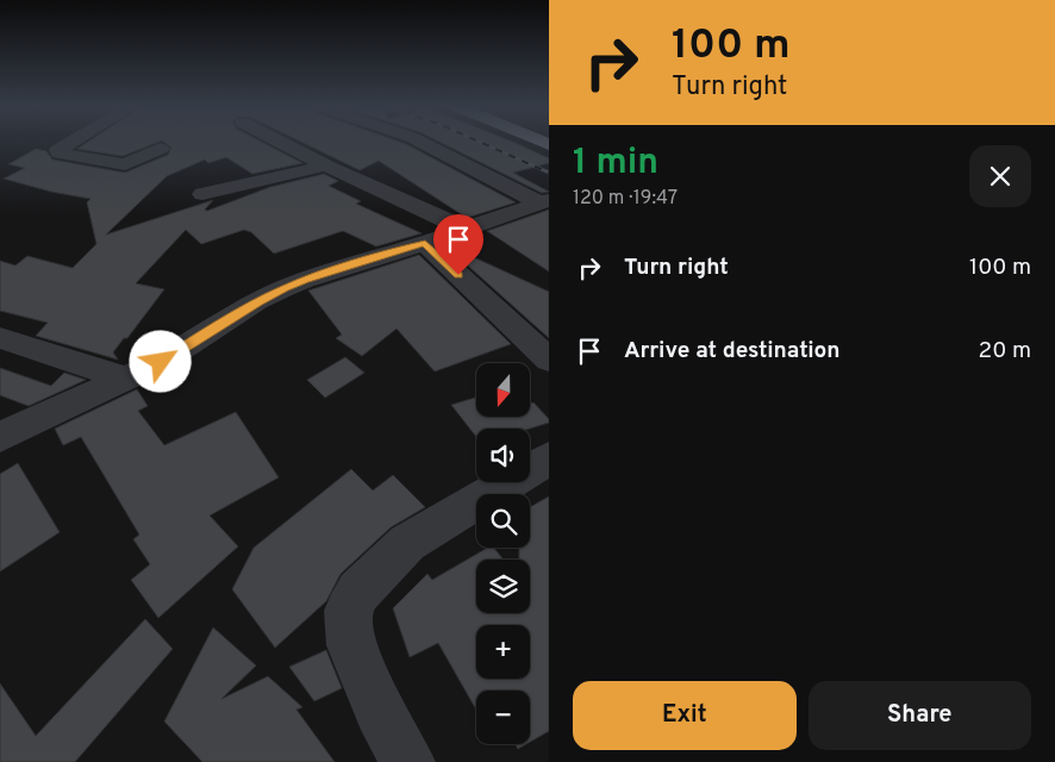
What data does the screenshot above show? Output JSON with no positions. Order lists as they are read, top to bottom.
{
  "north": "bottom",
  "page": {
    "turn": ["100 m", "Turn right"],
    "heading": ["1 min", "120 m · 19:47"],
    "list": [
      {
        "name": "Turn right",
        "value": "100 m"
      },
      {
        "name": "Arrive at destination",
        "value": "20 m"
      }
    ],
    "map_buttons": ["+", "−"],
    "buttons": ["Exit", "Share"]
  }
}
